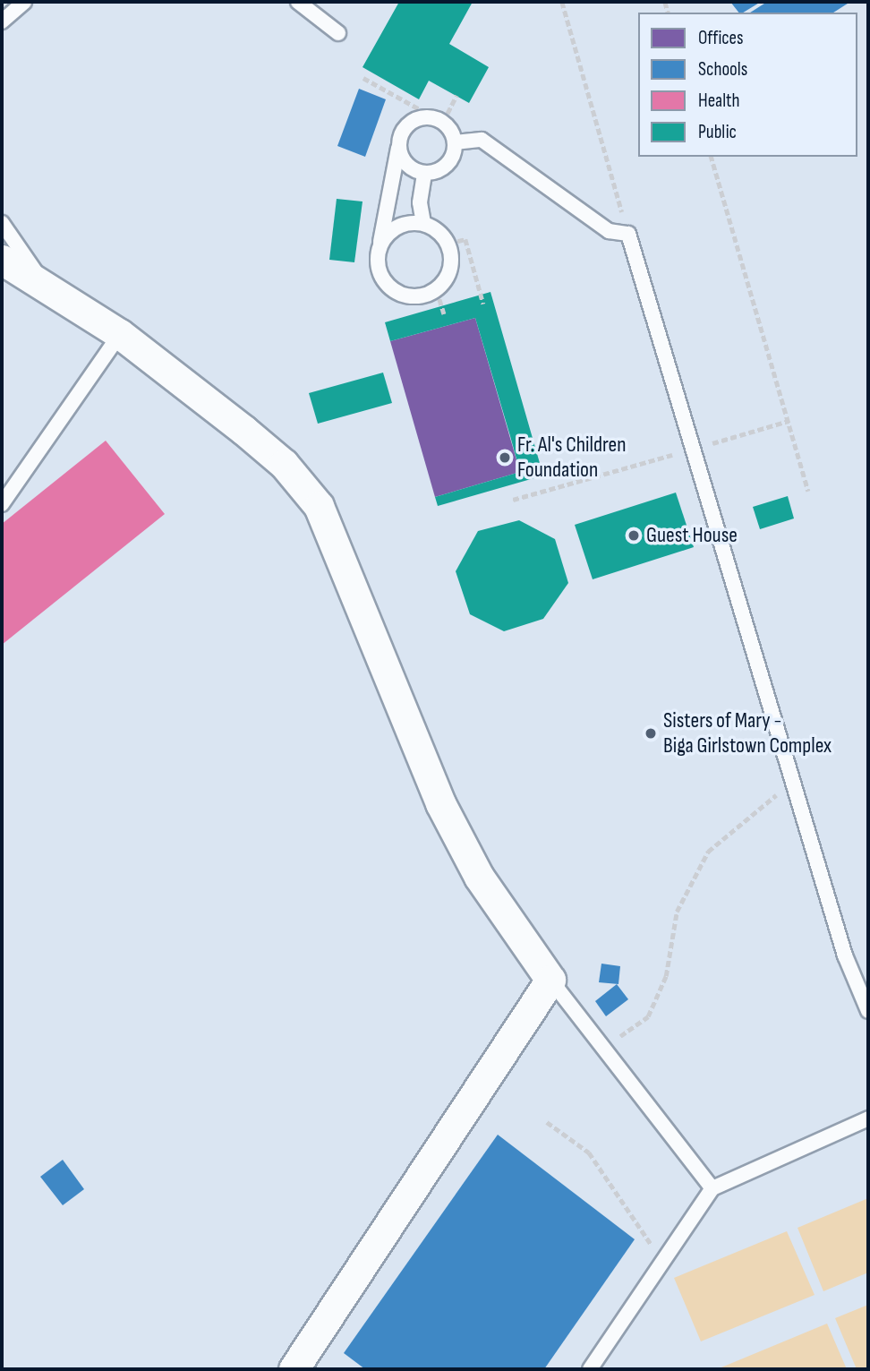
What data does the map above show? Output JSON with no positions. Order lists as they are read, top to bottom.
{
  "places": ["Fr. Al's Children Foundation", "Guest House", "Sisters of Mary - Biga Girlstown Complex"],
  "legend": [
    "Offices",
    "Schools",
    "Health",
    "Public"
  ]
}
